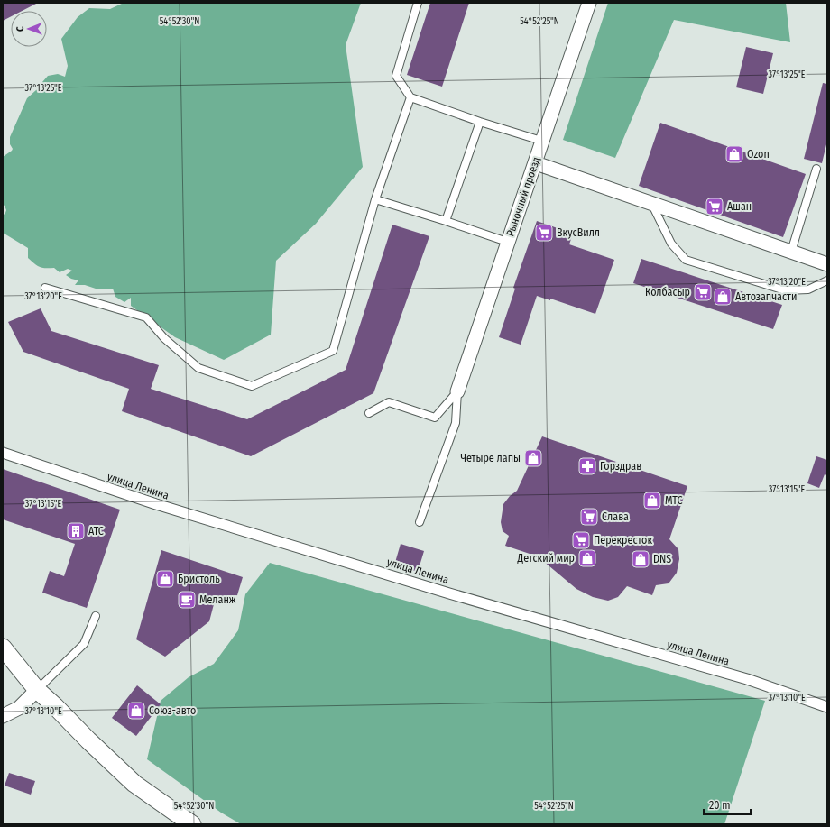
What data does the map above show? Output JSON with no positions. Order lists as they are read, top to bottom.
{
  "streets": {
    "street": ["Рыночный проезд", "улица Ленина"]
  },
  "places": {
    "shop": [
      "Ozon",
      "Автозапчасти",
      "Четыре лапы",
      "МТС",
      "Детский мир",
      "DNS",
      "Бристоль",
      "Союз-авто"
    ],
    "supermarket": [
      "Ашан",
      "ВкусВилл",
      "Колбасыр",
      "Слава",
      "Перекресток"
    ],
    "pharmacy": ["Горздрав"],
    "building": ["АТС"],
    "cafe": ["Меланж"]
  },
  "scale_bar": "20 m",
  "north": "left",
  "coordinates": [
    "54°52'30\"N",
    "54°52'25\"N",
    "37°13'25\"E",
    "37°13'20\"E",
    "37°13'15\"E",
    "37°13'10\"E"
  ]
}
